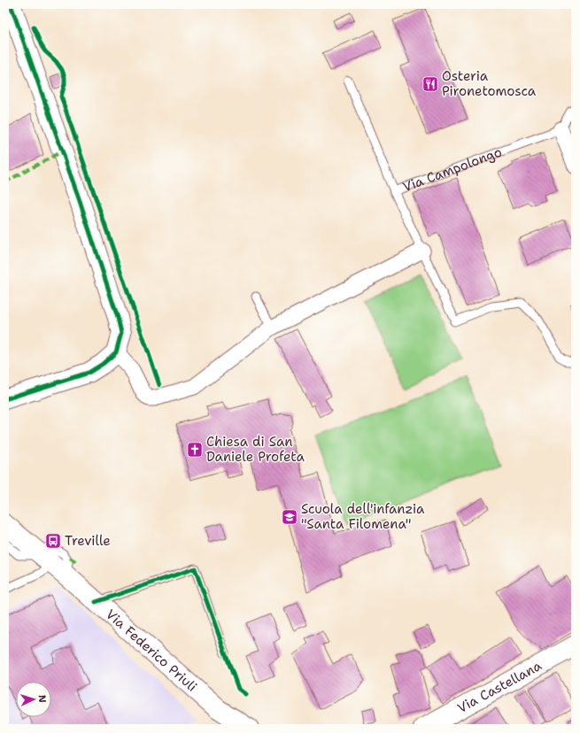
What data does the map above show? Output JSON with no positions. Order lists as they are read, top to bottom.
{
  "streets": {
    "street": ["Via Federico Priuli", "Via Castellana"],
    "lane": ["Via Campolongo"]
  },
  "places": {
    "restaurant": ["Osteria Pironetomosca"],
    "church": ["Chiesa di San Daniele Profeta"],
    "school or university": ["Scuola dell'infanzia \"Santa Filomena\""],
    "bus stop": ["Treville"]
  },
  "north": "right"
}
